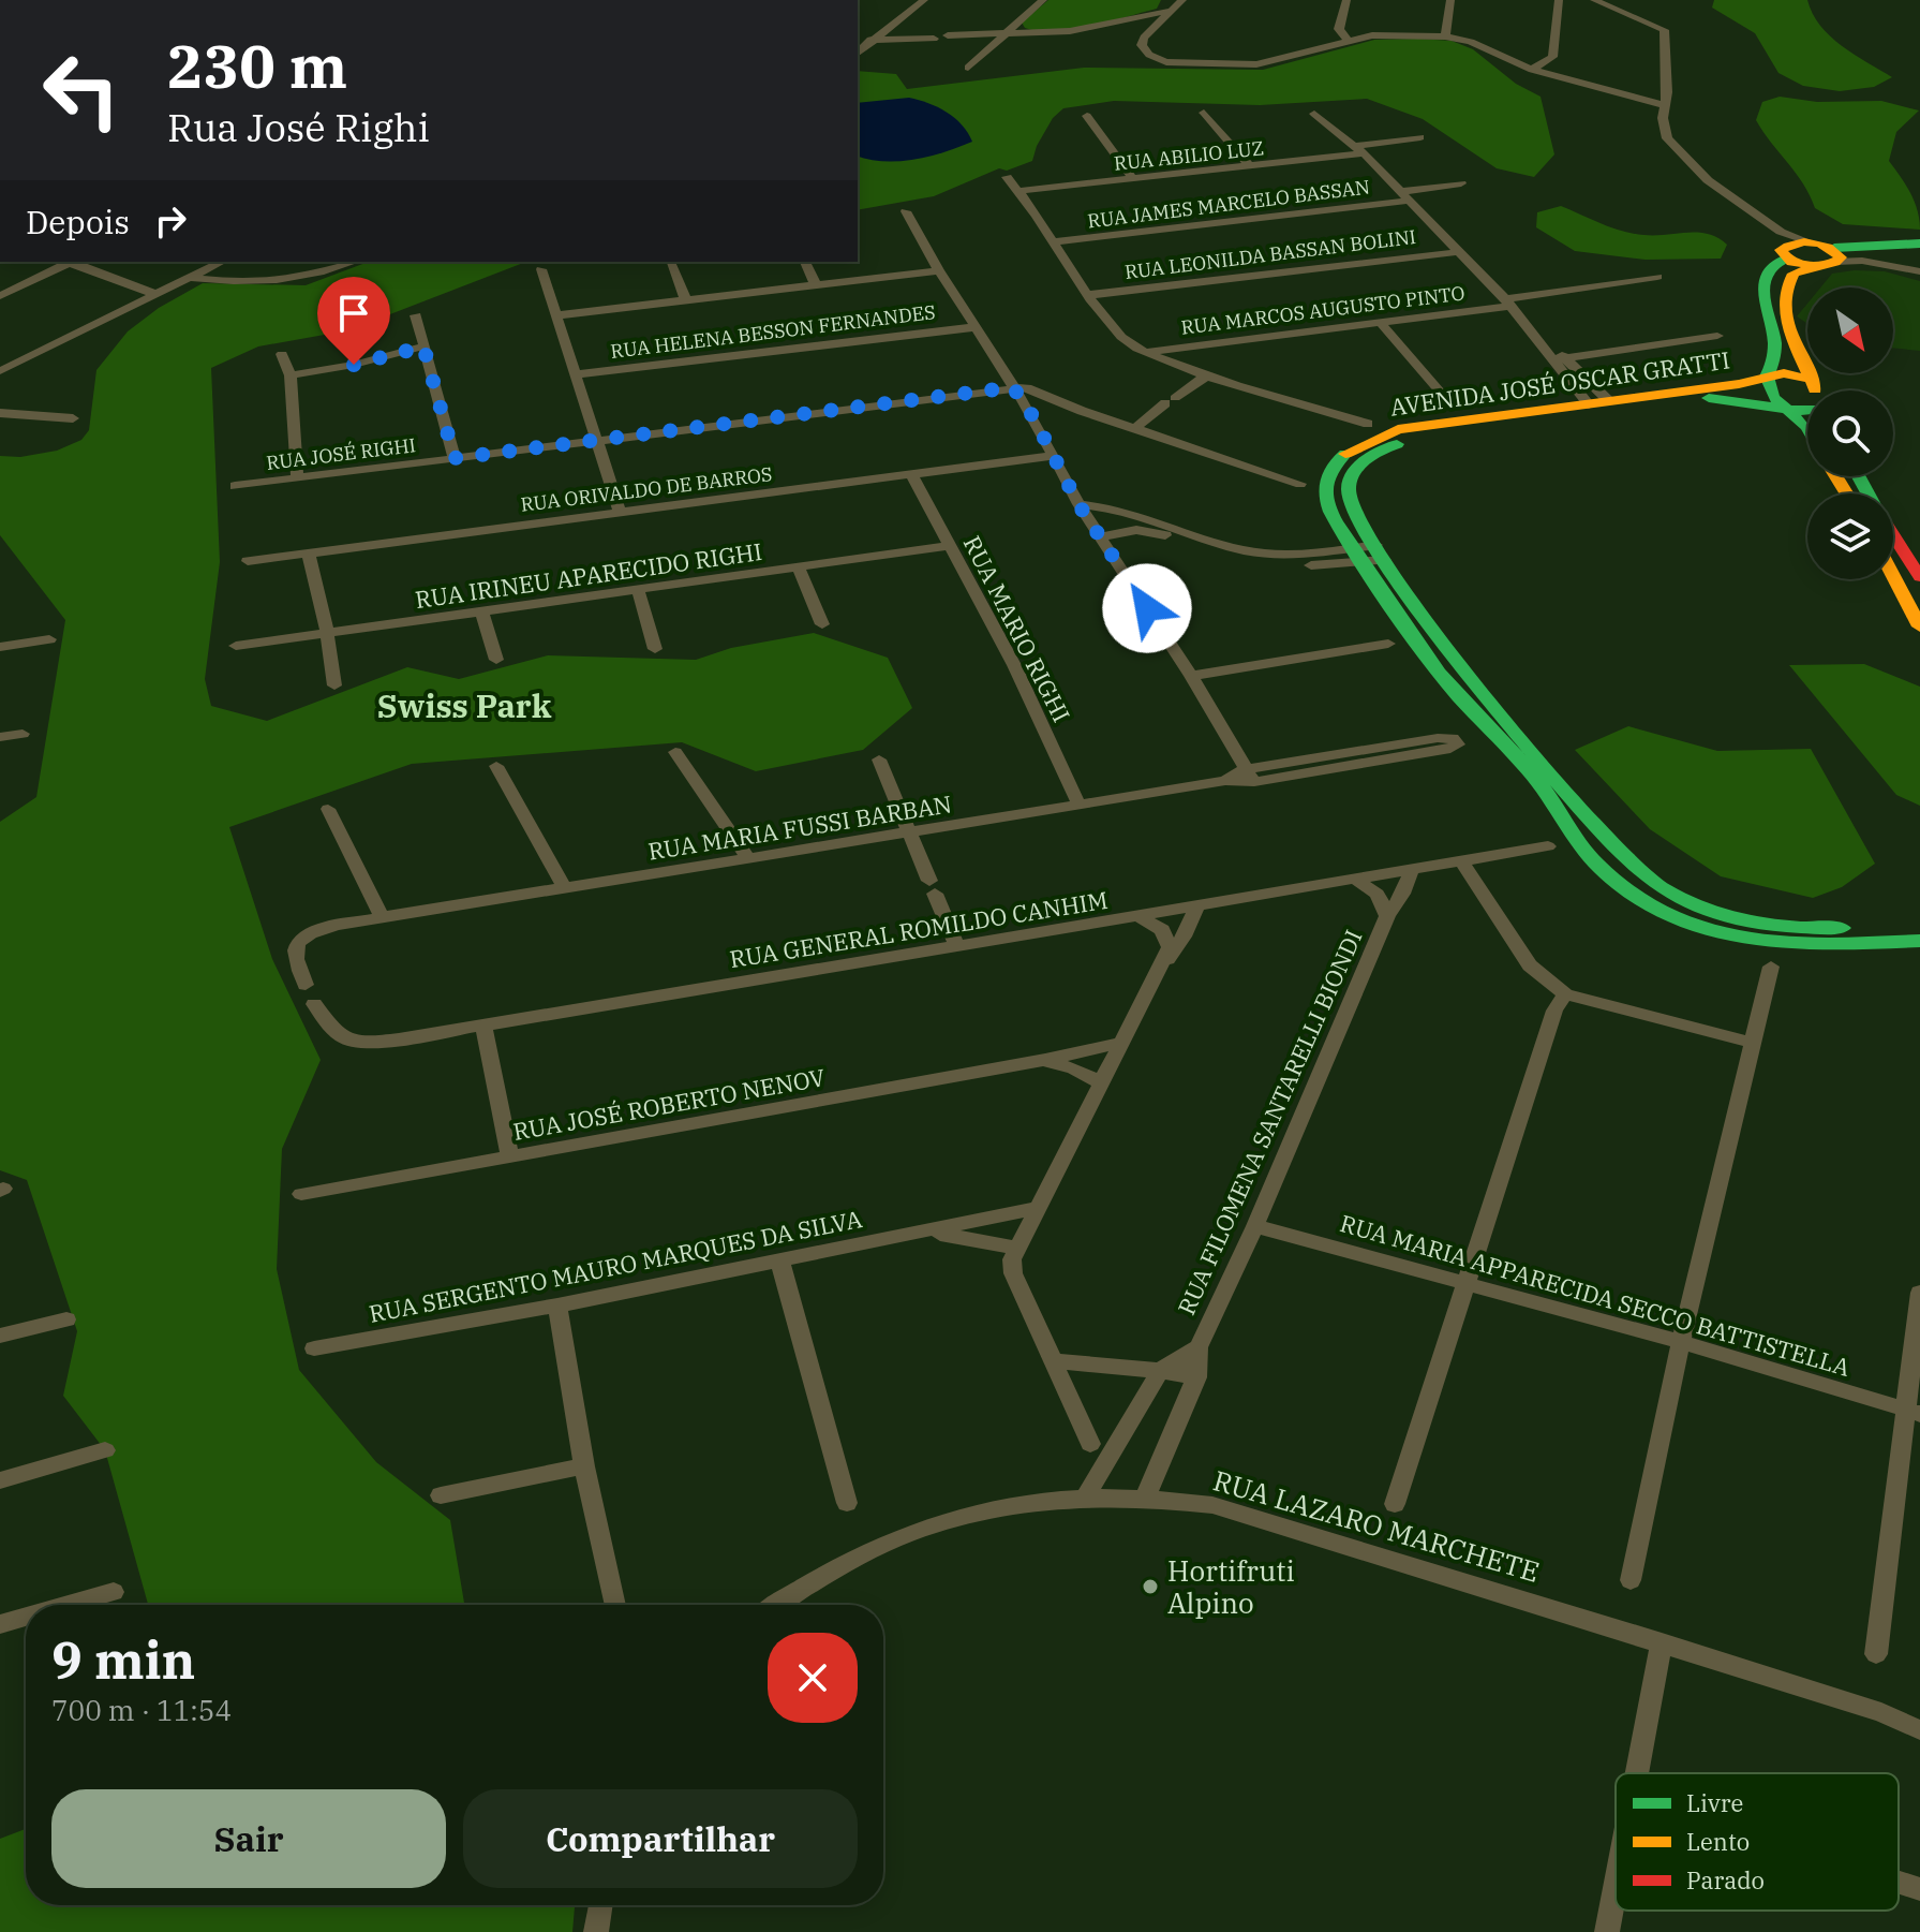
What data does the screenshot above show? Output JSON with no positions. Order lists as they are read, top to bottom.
{
  "streets": {
    "street": [
      "RUA ABILIO LUZ",
      "RUA JAMES MARCELO BASSAN",
      "RUA LEONILDA BASSAN BOLINI",
      "RUA MARCOS AUGUSTO PINTO",
      "RUA HELENA BESSON FERNANDES",
      "AVENIDA JOSÉ OSCAR GRATTI",
      "RUA JOSÉ RIGHI",
      "RUA ORIVALDO DE BARROS",
      "RUA IRINEU APARECIDO RIGHI",
      "RUA MARIO RIGHI",
      "RUA MARIA FUSSI BARBAN",
      "RUA GENERAL ROMILDO CANHIM",
      "RUA JOSÉ ROBERTO NENOV",
      "RUA FILOMENA SANTARELLI BIONDI",
      "RUA SERGENTO MAURO MARQUES DA SILVA",
      "RUA MARIA APPARECIDA SECCO BATTISTELLA",
      "RUA LAZARO MARCHETE"
    ]
  },
  "crossings": [
    ["RUA ORIVALDO DE BARROS", "RUA MARIO RIGHI"],
    ["RUA IRINEU APARECIDO RIGHI", "RUA MARIO RIGHI"],
    ["RUA MARIO RIGHI", "RUA MARIA FUSSI BARBAN"],
    ["RUA GENERAL ROMILDO CANHIM", "RUA FILOMENA SANTARELLI BIONDI"],
    ["RUA FILOMENA SANTARELLI BIONDI", "RUA MARIA APPARECIDA SECCO BATTISTELLA"],
    ["RUA FILOMENA SANTARELLI BIONDI", "RUA LAZARO MARCHETE"]
  ],
  "districts": ["Swiss Park"],
  "places": ["Hortifruti Alpino"],
  "legend": ["Livre", "Lento", "Parado"],
  "north": "bottom right",
  "page": {
    "turn": ["230 m", "Rua José Righi"],
    "then": "Depois",
    "heading": ["9 min", "700 m · 11:54"],
    "buttons": ["Sair", "Compartilhar"]
  }
}
